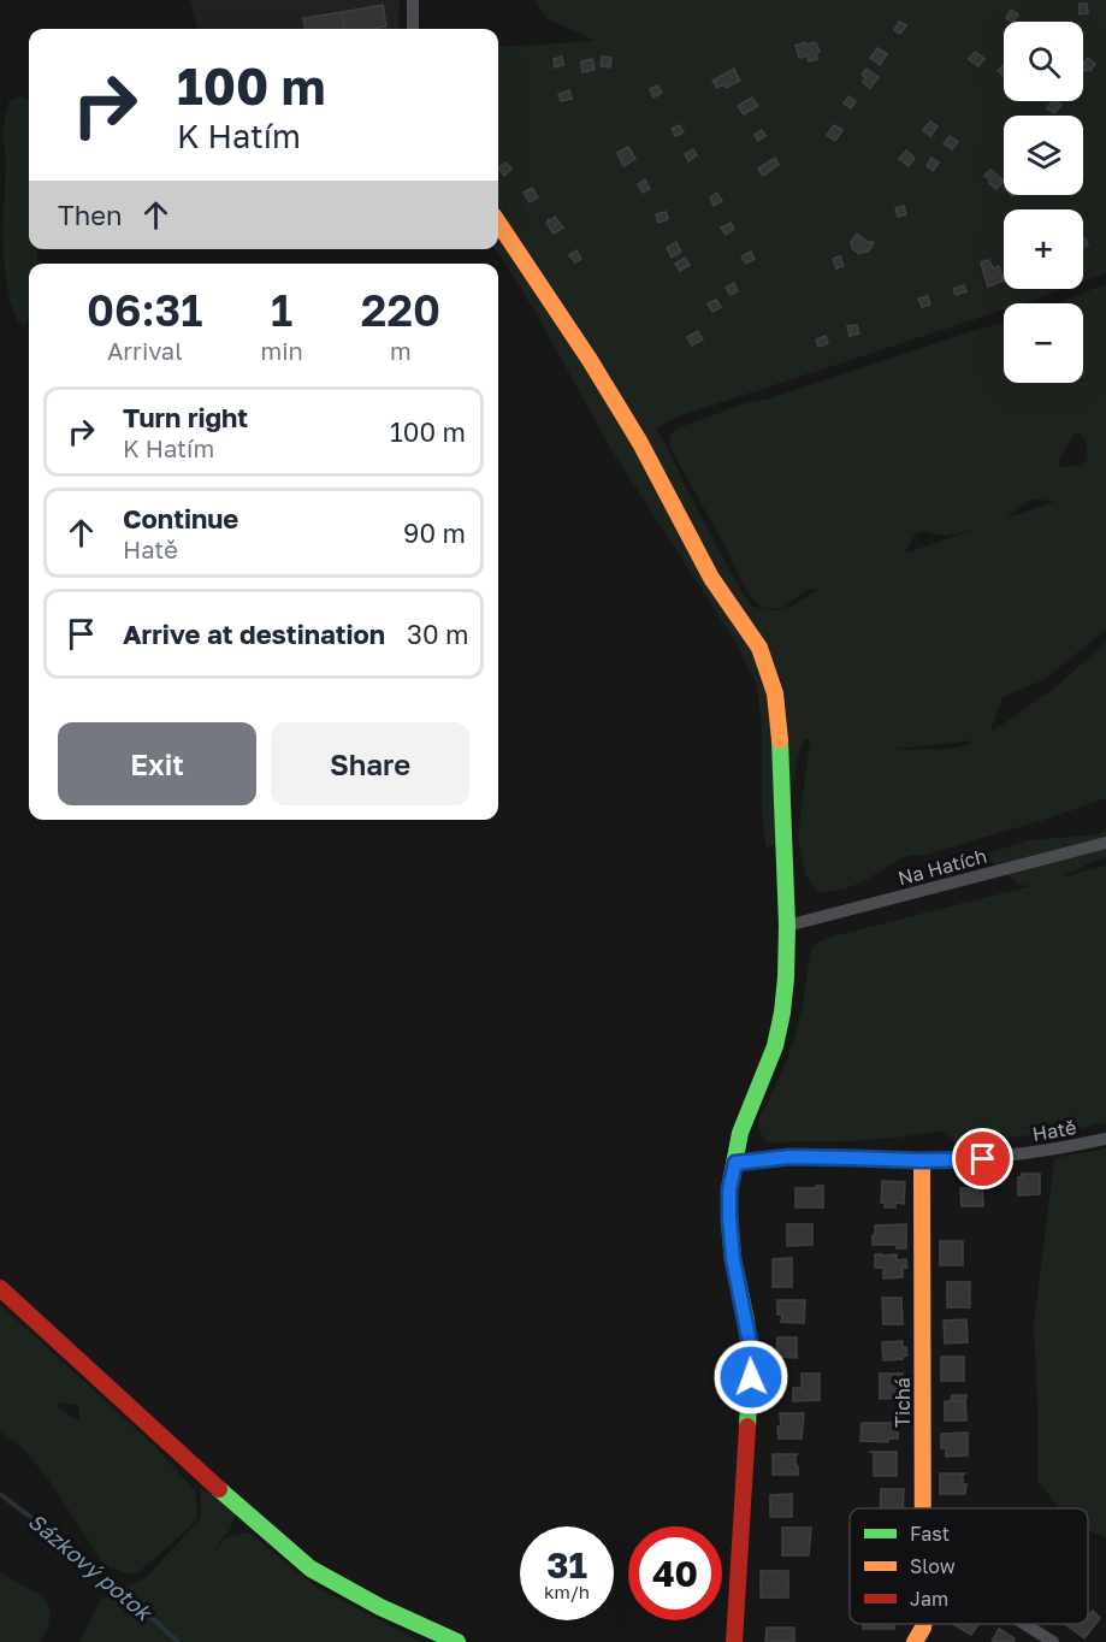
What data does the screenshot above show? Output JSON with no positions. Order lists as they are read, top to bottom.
{
  "streets": {
    "street": ["Na Hatích", "Hatě", "Tichá"]
  },
  "crossings": [
    ["Hatě", "Tichá"]
  ],
  "water": ["Sázkový potok"],
  "legend": ["Fast", "Slow", "Jam"],
  "page": {
    "map_buttons": ["+", "−"],
    "turn": ["100 m", "K Hatím"],
    "then": "Then",
    "eta": [
      "06:31",
      "Arrival",
      "1",
      "min",
      "220",
      "m"
    ],
    "list": [
      {
        "name": "Turn right",
        "note": "K Hatím",
        "value": "100 m"
      },
      {
        "name": "Continue",
        "note": "Hatě",
        "value": "90 m"
      },
      {
        "name": "Arrive at destination",
        "value": "30 m"
      }
    ],
    "buttons": ["Exit", "Share"],
    "speed": "31 km/h",
    "limit": "40"
  }
}
